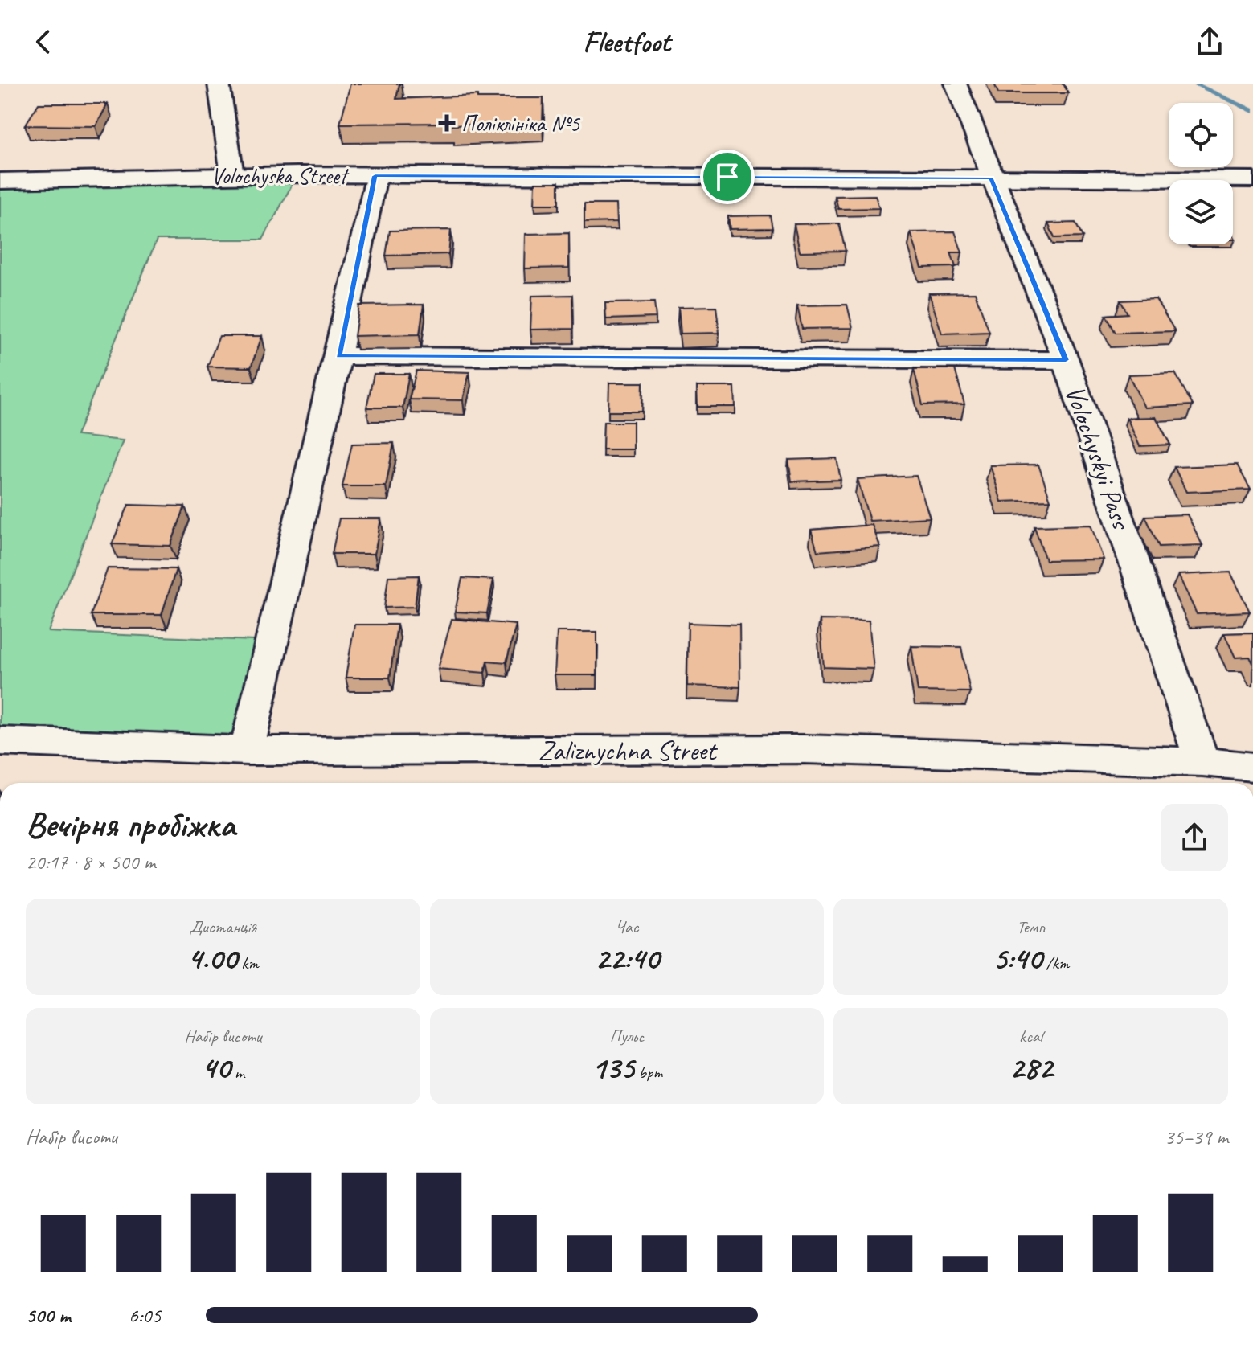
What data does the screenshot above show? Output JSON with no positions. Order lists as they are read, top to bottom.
{
  "streets": {
    "main road": ["Volochyska Street"],
    "street": ["Volochyskyi Pass", "Zaliznychna Street"]
  },
  "crossings": [
    ["Volochyska Street", "Volochyskyi Pass"],
    ["Volochyskyi Pass", "Zaliznychna Street"]
  ],
  "places": {
    "health": ["Поліклініка №5"]
  },
  "page": {
    "header": "Fleetfoot",
    "heading": ["Вечірня пробіжка", "20:17 · 8 × 500 m"],
    "stats": [
      ["Дистанція", "4.00 km"],
      ["Час", "22:40"],
      ["Темп", "5:40 /km"],
      ["Набір висоти", "40 m"],
      ["Пульс", "135 bpm"],
      ["kcal", "282"]
    ],
    "chart": ["Набір висоти", "35–39 m"],
    "list": [
      {
        "name": "500 m",
        "note": "6:05"
      }
    ]
  }
}
